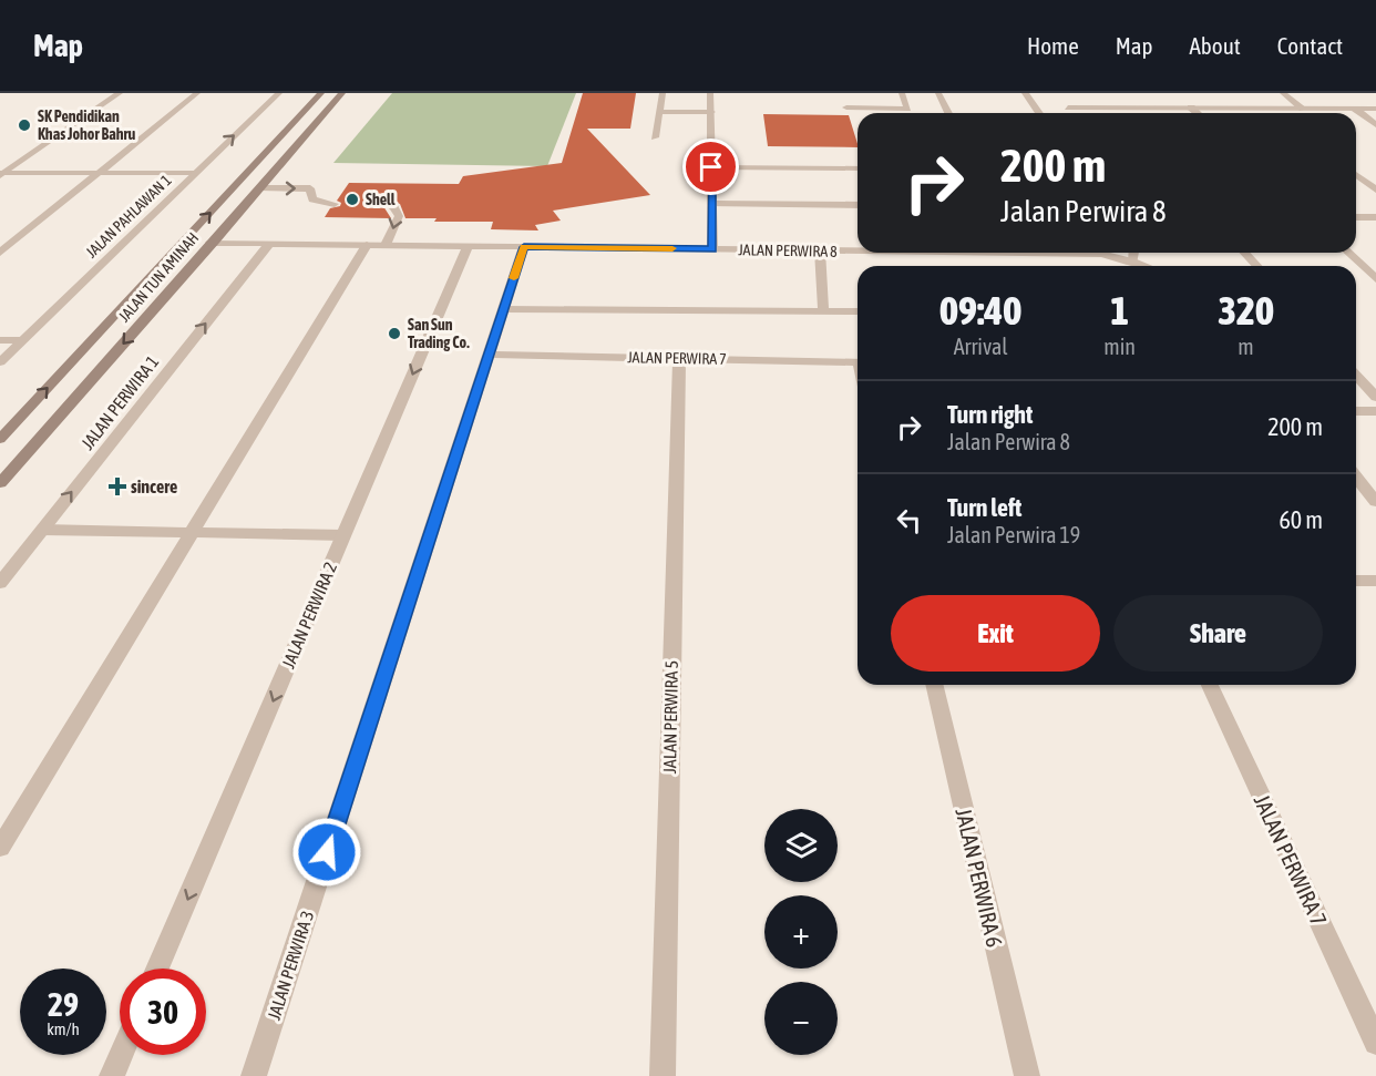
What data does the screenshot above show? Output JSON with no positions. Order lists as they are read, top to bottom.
{
  "streets": {
    "main road": ["JALAN TUN AMINAH"],
    "street": [
      "JALAN PAHLAWAN 1",
      "JALAN PERWIRA 8",
      "JALAN PERWIRA 7",
      "JALAN PERWIRA 1",
      "JALAN PERWIRA 2",
      "JALAN PERWIRA 5",
      "JALAN PERWIRA 6",
      "JALAN PERWIRA 3"
    ]
  },
  "crossings": [
    ["JALAN PERWIRA 8", "JALAN TUN AMINAH"],
    ["JALAN PERWIRA 8", "JALAN PERWIRA 1"],
    ["JALAN PERWIRA 8", "JALAN PERWIRA 2"],
    ["JALAN PERWIRA 8", "JALAN PERWIRA 3"],
    ["JALAN PERWIRA 7", "JALAN PERWIRA 5"],
    ["JALAN PERWIRA 7", "JALAN PERWIRA 3"]
  ],
  "places": {
    "other": ["SK Pendidikan Khas Johor Bahru", "Shell", "San Sun Trading Co."],
    "health": ["sincere"]
  },
  "page": {
    "header": "Map",
    "nav": [
      "Home",
      "Map",
      "About",
      "Contact"
    ],
    "turn": ["200 m", "Jalan Perwira 8"],
    "eta": [
      "09:40",
      "Arrival",
      "1",
      "min",
      "320",
      "m"
    ],
    "list": [
      {
        "name": "Turn right",
        "note": "Jalan Perwira 8",
        "value": "200 m"
      },
      {
        "name": "Turn left",
        "note": "Jalan Perwira 19",
        "value": "60 m"
      }
    ],
    "buttons": ["Exit", "Share"],
    "map_buttons": ["+", "−"],
    "speed": "29 km/h",
    "limit": "30"
  }
}
